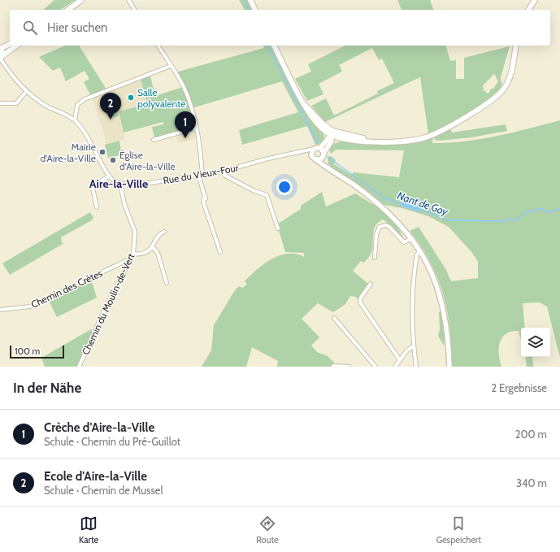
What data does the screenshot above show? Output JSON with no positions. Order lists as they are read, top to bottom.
{
  "streets": {
    "street": ["Rue du Vieux-Four", "Chemin des Crêtes", "Chemin du Moulin-de-Vert"]
  },
  "crossings": [
    ["Rue du Vieux-Four", "Chemin du Moulin-de-Vert"],
    ["Chemin des Crêtes", "Chemin du Moulin-de-Vert"]
  ],
  "districts": ["Aire-la-Ville"],
  "water": ["Nant de Goy"],
  "places": ["Salle polyvalente", "Mairie d'Aire-la-Ville", "Église d'Aire-la-Ville"],
  "scale_bar": "100 m",
  "page": {
    "search": "Hier suchen",
    "pins": ["2", "1"],
    "scale": "100 m",
    "heading": ["In der Nähe", "2 Ergebnisse"],
    "list": [
      {
        "mark": "1",
        "name": "Crèche d'Aire-la-Ville",
        "note": "Schule · Chemin du Pré-Guillot",
        "value": "200 m"
      },
      {
        "mark": "2",
        "name": "Ecole d'Aire-la-Ville",
        "note": "Schule · Chemin de Mussel",
        "value": "340 m"
      }
    ],
    "nav": ["Karte", "Route", "Gespeichert"]
  }
}
